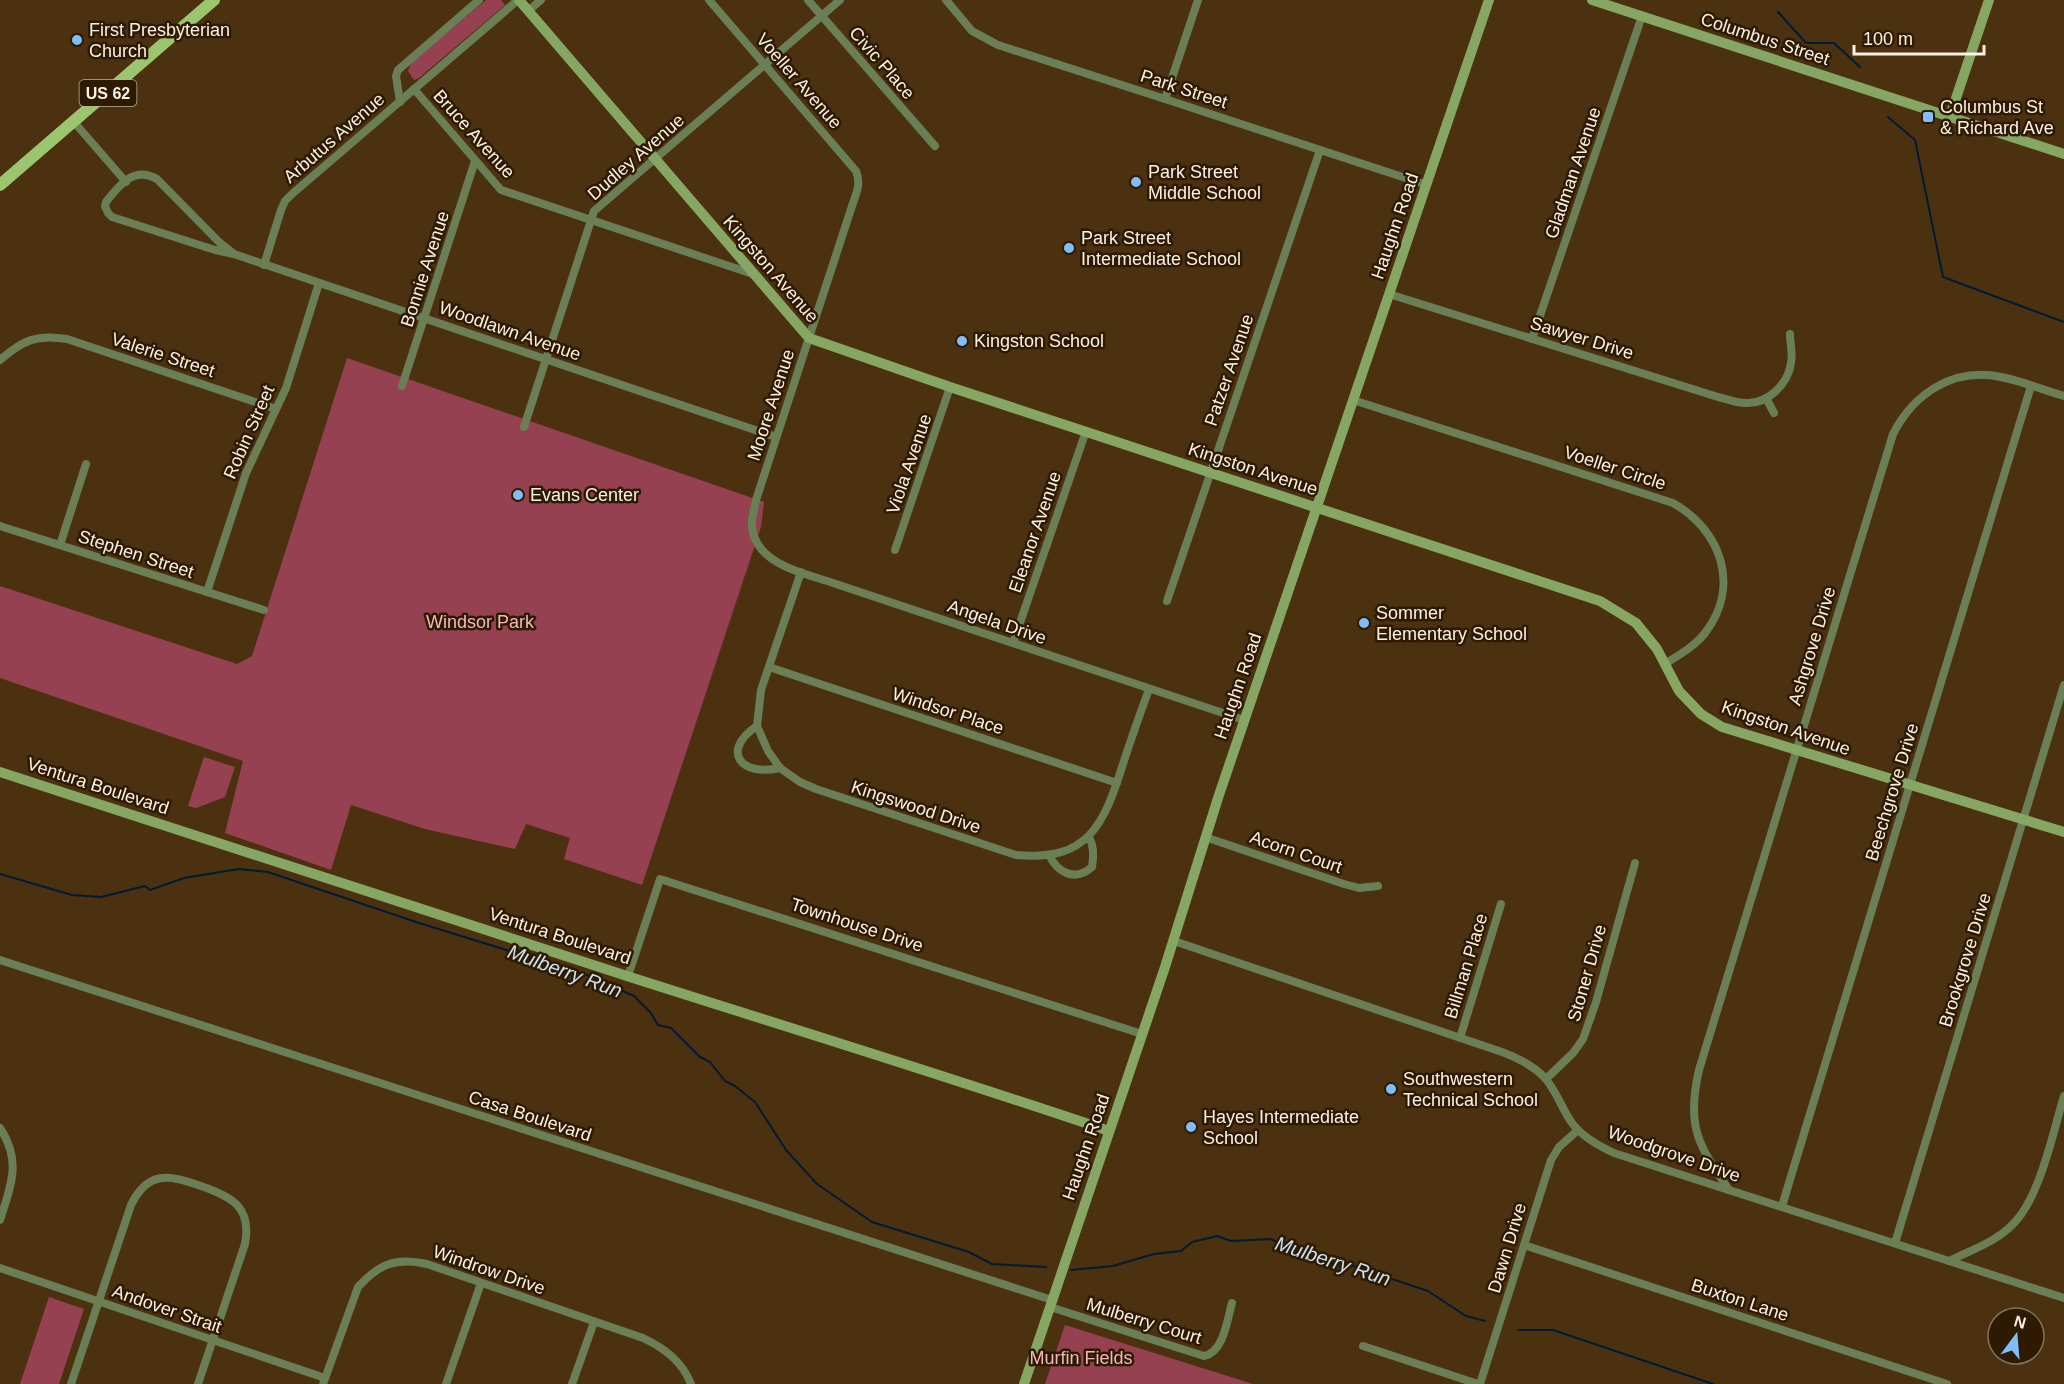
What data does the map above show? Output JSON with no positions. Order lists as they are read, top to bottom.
{
  "streets": {
    "main road": ["US 62"],
    "street": [
      "Columbus Street",
      "Civic Place",
      "Voeller Avenue",
      "Park Street",
      "Bruce Avenue",
      "Arbutus Avenue",
      "Dudley Avenue",
      "Gladman Avenue",
      "Haughn Road",
      "Bonnie Avenue",
      "Kingston Avenue",
      "Woodlawn Avenue",
      "Sawyer Drive",
      "Valerie Street",
      "Patzer Avenue",
      "Moore Avenue",
      "Robin Street",
      "Viola Avenue",
      "Voeller Circle",
      "Eleanor Avenue",
      "Stephen Street",
      "Angela Drive",
      "Ashgrove Drive",
      "Windsor Place",
      "Ventura Boulevard",
      "Beechgrove Drive",
      "Kingswood Drive",
      "Acorn Court",
      "Townhouse Drive",
      "Brookgrove Drive",
      "Billman Place",
      "Stoner Drive",
      "Casa Boulevard",
      "Woodgrove Drive",
      "Dawn Drive",
      "Windrow Drive",
      "Buxton Lane",
      "Andover Strait",
      "Mulberry Court"
    ]
  },
  "crossings": [
    ["Columbus Street", "Gladman Avenue"],
    ["Civic Place", "Dudley Avenue"],
    ["Voeller Avenue", "Dudley Avenue"],
    ["Voeller Avenue", "Moore Avenue"],
    ["Park Street", "Haughn Road"],
    ["Park Street", "Patzer Avenue"],
    ["Bruce Avenue", "Arbutus Avenue"],
    ["Bruce Avenue", "Dudley Avenue"],
    ["Bruce Avenue", "Bonnie Avenue"],
    ["Bruce Avenue", "Kingston Avenue"],
    ["Arbutus Avenue", "Kingston Avenue"],
    ["Arbutus Avenue", "Woodlawn Avenue"],
    ["Dudley Avenue", "Kingston Avenue"],
    ["Dudley Avenue", "Woodlawn Avenue"],
    ["Gladman Avenue", "Sawyer Drive"],
    ["Haughn Road", "Kingston Avenue"],
    ["Haughn Road", "Sawyer Drive"],
    ["Haughn Road", "Voeller Circle"],
    ["Haughn Road", "Angela Drive"],
    ["Haughn Road", "Ventura Boulevard"],
    ["Haughn Road", "Acorn Court"],
    ["Haughn Road", "Townhouse Drive"],
    ["Haughn Road", "Casa Boulevard"],
    ["Haughn Road", "Woodgrove Drive"],
    ["Haughn Road", "Mulberry Court"],
    ["Bonnie Avenue", "Woodlawn Avenue"],
    ["Kingston Avenue", "Patzer Avenue"],
    ["Kingston Avenue", "Moore Avenue"],
    ["Kingston Avenue", "Viola Avenue"],
    ["Kingston Avenue", "Voeller Circle"],
    ["Kingston Avenue", "Eleanor Avenue"],
    ["Kingston Avenue", "Ashgrove Drive"],
    ["Kingston Avenue", "Beechgrove Drive"],
    ["Kingston Avenue", "Brookgrove Drive"],
    ["Woodlawn Avenue", "Moore Avenue"],
    ["Woodlawn Avenue", "Robin Street"],
    ["Valerie Street", "Robin Street"],
    ["Moore Avenue", "Angela Drive"],
    ["Robin Street", "Stephen Street"],
    ["Eleanor Avenue", "Angela Drive"],
    ["Angela Drive", "Kingswood Drive"],
    ["Ashgrove Drive", "Beechgrove Drive"],
    ["Ashgrove Drive", "Woodgrove Drive"],
    ["Windsor Place", "Kingswood Drive"],
    ["Ventura Boulevard", "Townhouse Drive"],
    ["Beechgrove Drive", "Woodgrove Drive"],
    ["Brookgrove Drive", "Woodgrove Drive"],
    ["Billman Place", "Woodgrove Drive"],
    ["Stoner Drive", "Woodgrove Drive"],
    ["Casa Boulevard", "Mulberry Court"],
    ["Woodgrove Drive", "Dawn Drive"],
    ["Dawn Drive", "Buxton Lane"],
    ["Windrow Drive", "Andover Strait"]
  ],
  "water": ["Mulberry Run"],
  "parks": ["Windsor Park", "Murfin Fields"],
  "places": {
    "other": [
      "First Presbyterian Church",
      "Park Street Middle School",
      "Park Street Intermediate School",
      "Kingston School",
      "Evans Center",
      "Sommer Elementary School",
      "Southwestern Technical School",
      "Hayes Intermediate School"
    ],
    "transit": ["Columbus St & Richard Ave"]
  },
  "scale_bar": "100 m",
  "north": "top"
}
